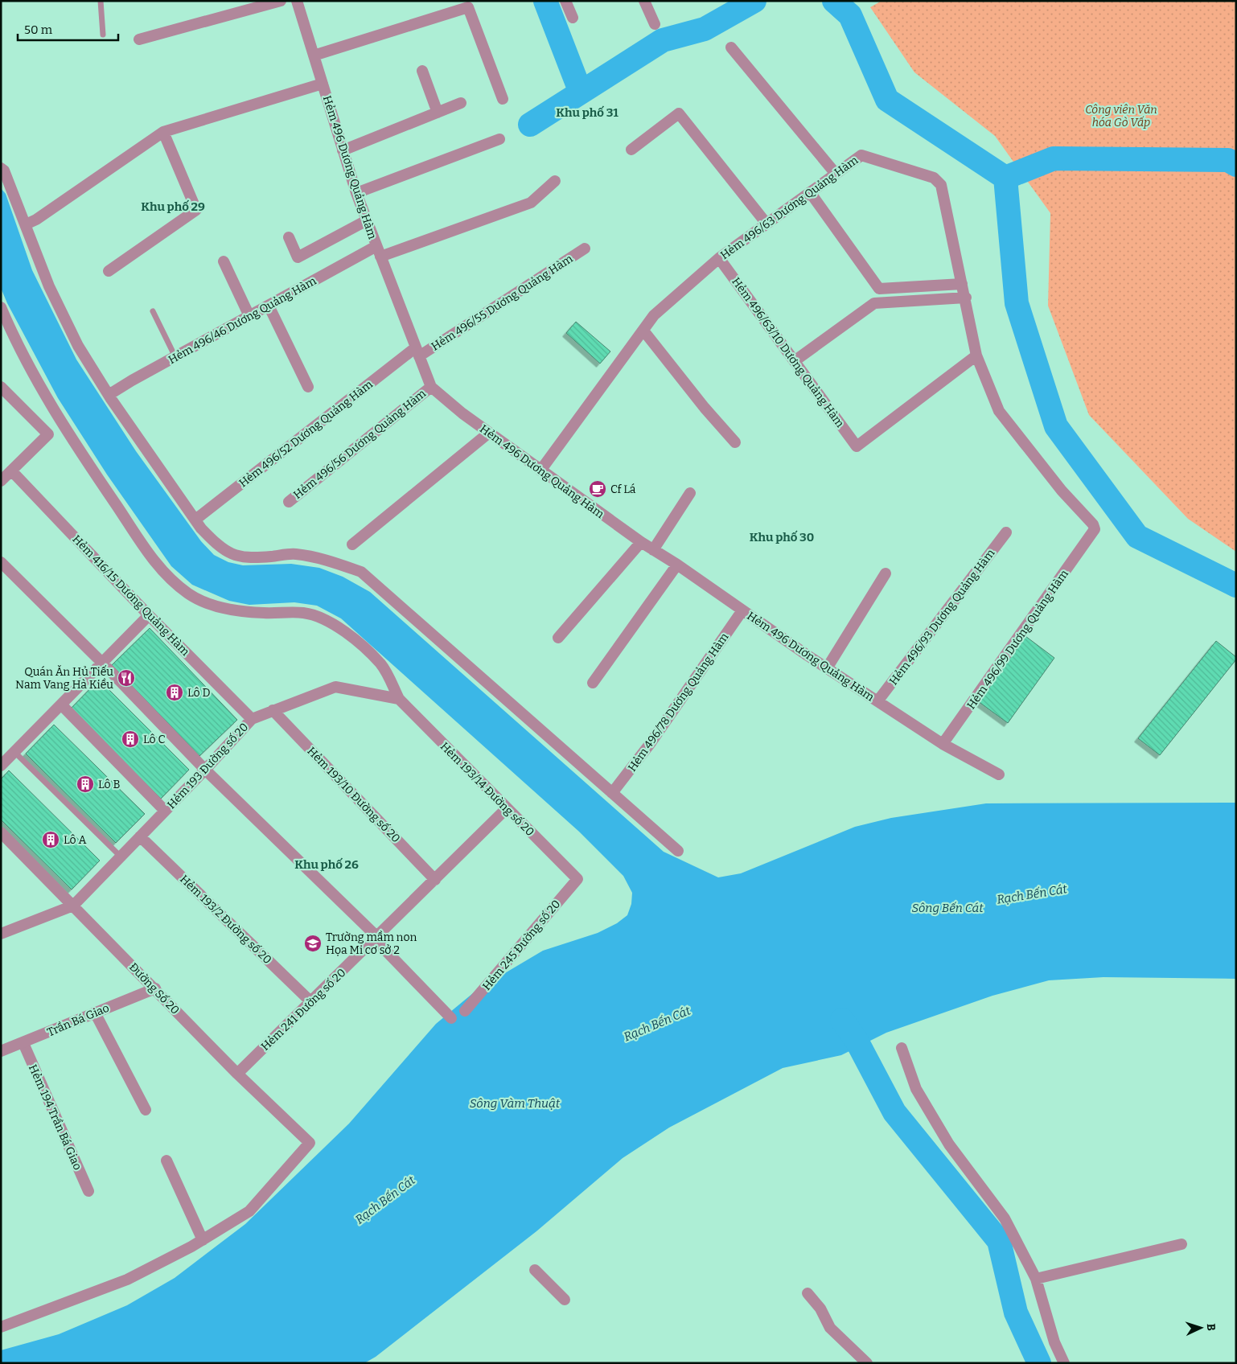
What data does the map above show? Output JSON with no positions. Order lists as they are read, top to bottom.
{
  "streets": {
    "street": [
      "Hẻm 496 Dương Quảng Hàm",
      "Hẻm 496/63 Dương Quảng Hàm",
      "Hẻm 496/55 Dương Quảng Hàm",
      "Hẻm 496/46 Dương Quảng Hàm",
      "Hẻm 496/63/10 Dương Quảng Hàm",
      "Hẻm 496/52 Dương Quảng Hàm",
      "Hẻm 496/56 Dương Quảng Hàm",
      "Hẻm 416/15 Dương Quảng Hàm",
      "Hẻm 496/93 Dương Quảng Hàm",
      "Hẻm 496/99 Dương Quảng Hàm",
      "Hẻm 496/78 Dương Quảng Hàm",
      "Hẻm 193 Đường số 20",
      "Hẻm 193/14 Đường số 20",
      "Hẻm 193/10 Đường số 20",
      "Hẻm 193/2 Đường số 20",
      "Hẻm 245 Đường số 20",
      "Đường Số 20",
      "Hẻm 241 Đường số 20",
      "Trần Bá Giao",
      "Hẻm 194 Trần Bá Giao"
    ]
  },
  "crossings": [
    ["Hẻm 496 Dương Quảng Hàm", "Hẻm 496/63 Dương Quảng Hàm"],
    ["Hẻm 496 Dương Quảng Hàm", "Hẻm 496/55 Dương Quảng Hàm"],
    ["Hẻm 496 Dương Quảng Hàm", "Hẻm 496/46 Dương Quảng Hàm"],
    ["Hẻm 496 Dương Quảng Hàm", "Hẻm 496/52 Dương Quảng Hàm"],
    ["Hẻm 496 Dương Quảng Hàm", "Hẻm 496/56 Dương Quảng Hàm"],
    ["Hẻm 496 Dương Quảng Hàm", "Hẻm 496/93 Dương Quảng Hàm"],
    ["Hẻm 496 Dương Quảng Hàm", "Hẻm 496/99 Dương Quảng Hàm"],
    ["Hẻm 496 Dương Quảng Hàm", "Hẻm 496/78 Dương Quảng Hàm"],
    ["Hẻm 496/63 Dương Quảng Hàm", "Hẻm 496/63/10 Dương Quảng Hàm"],
    ["Hẻm 496/63 Dương Quảng Hàm", "Hẻm 496/99 Dương Quảng Hàm"],
    ["Hẻm 496/55 Dương Quảng Hàm", "Hẻm 496/52 Dương Quảng Hàm"],
    ["Hẻm 416/15 Dương Quảng Hàm", "Hẻm 193 Đường số 20"],
    ["Hẻm 193 Đường số 20", "Hẻm 193/14 Đường số 20"],
    ["Hẻm 193 Đường số 20", "Hẻm 193/10 Đường số 20"],
    ["Hẻm 193 Đường số 20", "Hẻm 193/2 Đường số 20"],
    ["Hẻm 193 Đường số 20", "Đường Số 20"],
    ["Hẻm 193/14 Đường số 20", "Hẻm 245 Đường số 20"],
    ["Hẻm 193/14 Đường số 20", "Hẻm 241 Đường số 20"],
    ["Hẻm 193/10 Đường số 20", "Hẻm 241 Đường số 20"],
    ["Hẻm 193/2 Đường số 20", "Hẻm 241 Đường số 20"],
    ["Đường Số 20", "Hẻm 241 Đường số 20"],
    ["Đường Số 20", "Trần Bá Giao"],
    ["Trần Bá Giao", "Hẻm 194 Trần Bá Giao"]
  ],
  "districts": [
    "Khu phố 31",
    "Khu phố 29",
    "Khu phố 30",
    "Khu phố 26"
  ],
  "water": ["Rạch Bến Cát", "Sông Bến Cát", "Sông Vàm Thuật"],
  "parks": ["Công viên Văn hóa Gò Vấp"],
  "places": {
    "cafe": ["Cf Lá"],
    "restaurant": ["Quán Ăn Hủ Tiếu Nam Vang Hà Kiều"],
    "building": [
      "Lô D",
      "Lô C",
      "Lô B",
      "Lô A"
    ],
    "school or university": ["Trường mầm non Họa Mi cơ sở 2"]
  },
  "scale_bar": "50 m",
  "north": "right"
}
